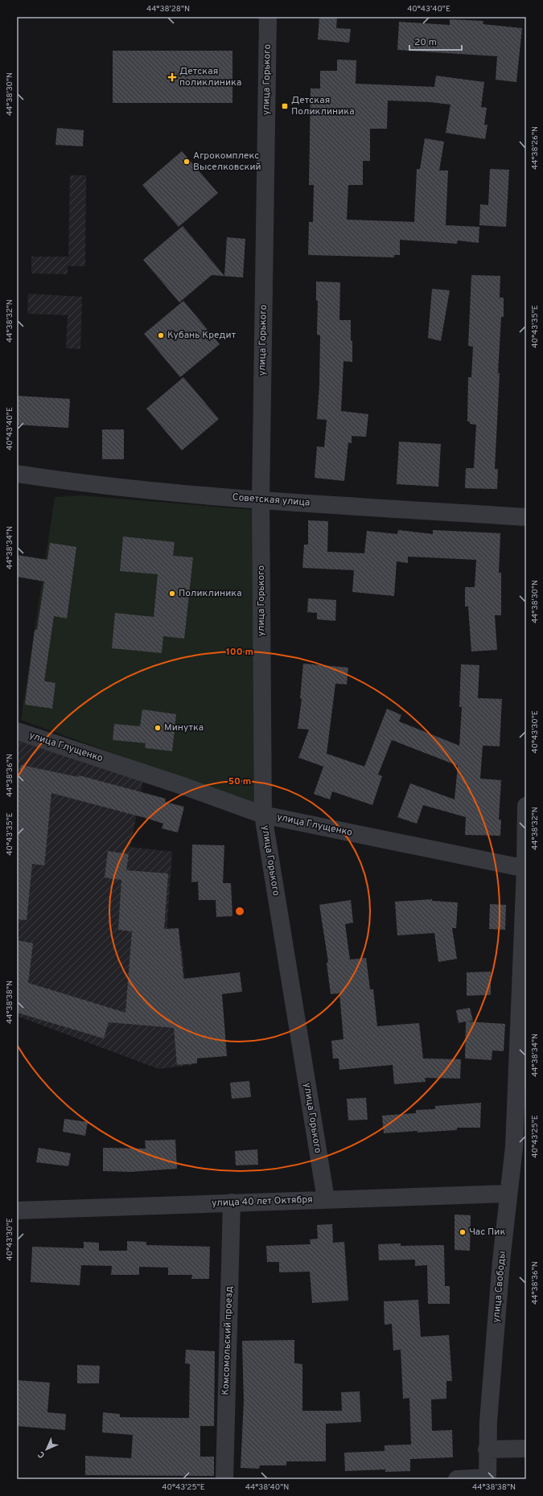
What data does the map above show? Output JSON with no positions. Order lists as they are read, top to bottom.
{
  "streets": {
    "street": [
      "улица Горького",
      "Советская улица",
      "улица Глущенко",
      "улица 40 лет Октября",
      "улица Свободы",
      "Комсомольский проезд"
    ]
  },
  "crossings": [
    ["улица Горького", "Советская улица"],
    ["улица Горького", "улица Глущенко"],
    ["улица Горького", "улица 40 лет Октября"],
    ["улица Глущенко", "улица Свободы"],
    ["улица 40 лет Октября", "улица Свободы"],
    ["улица 40 лет Октября", "Комсомольский проезд"]
  ],
  "places": {
    "health": ["Детская поликлиника"],
    "transit": ["Детская Поликлиника"],
    "other": [
      "Агрокомплекс Выселковский",
      "Кубань Кредит",
      "Поликлиника",
      "Минутка",
      "Час Пик"
    ]
  },
  "scale_bar": "20 m",
  "north": "bottom left",
  "coordinates": [
    "44°38'28\"N",
    "40°43'40\"E",
    "44°38'30\"N",
    "44°38'26\"N",
    "44°38'32\"N",
    "40°43'35\"E",
    "44°38'34\"N",
    "40°43'30\"E",
    "44°38'36\"N",
    "44°38'38\"N",
    "40°43'25\"E",
    "44°38'40\"N"
  ],
  "rings": ["100 m", "50 m"]
}
